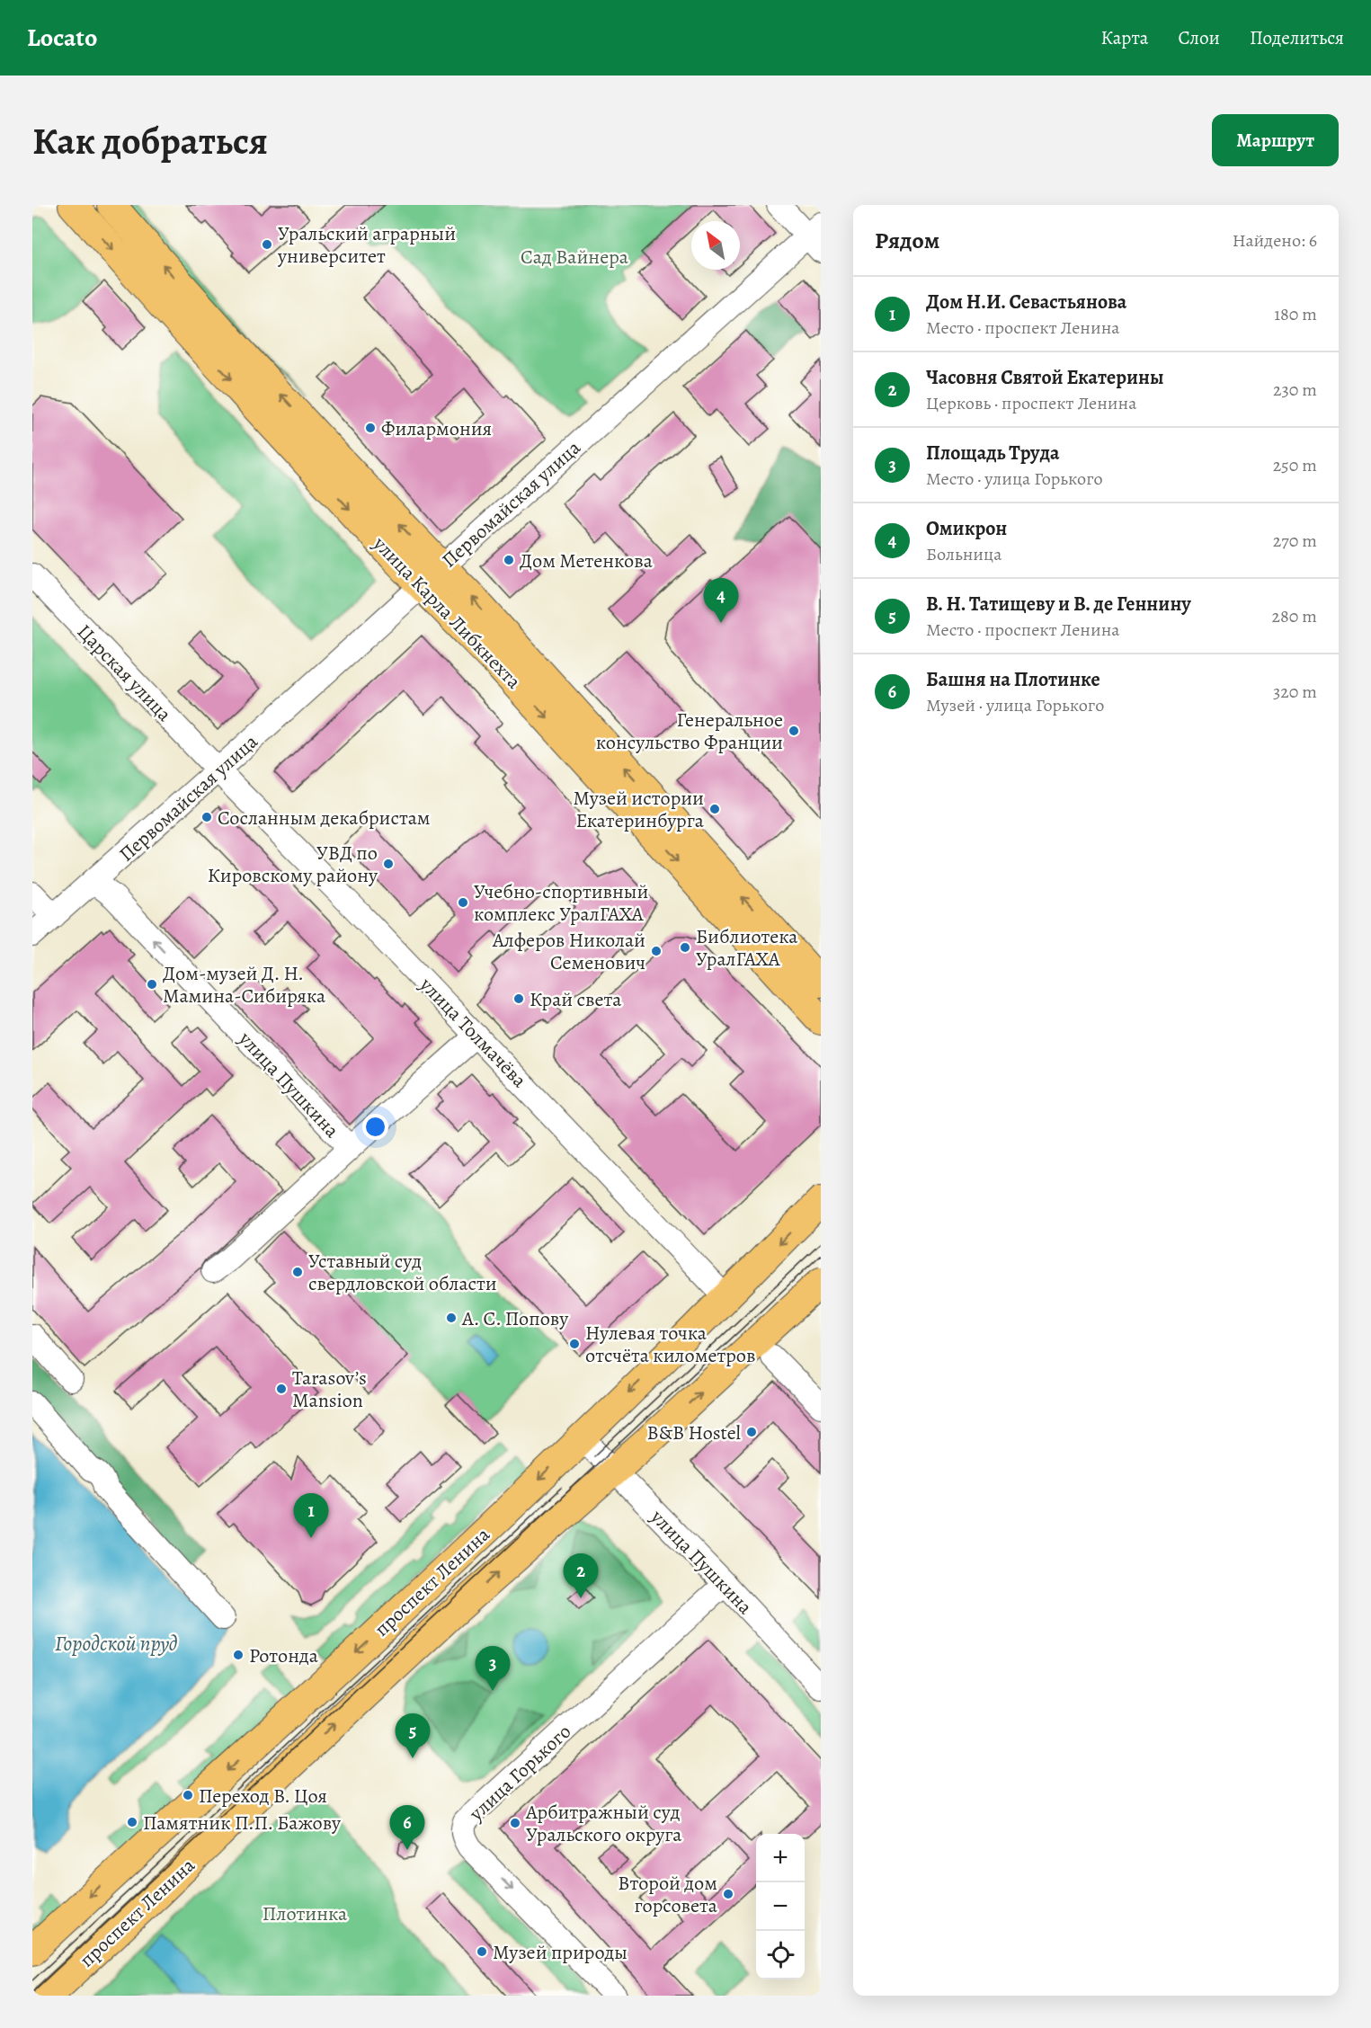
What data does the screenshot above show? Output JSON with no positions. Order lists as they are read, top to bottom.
{
  "streets": {
    "main road": ["улица Карла Либкнехта", "проспект Ленина"],
    "street": [
      "Первомайская улица",
      "Царская улица",
      "улица Толмачёва",
      "улица Пушкина",
      "улица Горького"
    ]
  },
  "crossings": [
    ["Первомайская улица", "улица Карла Либкнехта"],
    ["Первомайская улица", "Царская улица"],
    ["Первомайская улица", "улица Толмачёва"],
    ["Первомайская улица", "улица Пушкина"],
    ["Царская улица", "улица Толмачёва"],
    ["улица Толмачёва", "проспект Ленина"],
    ["улица Пушкина", "проспект Ленина"],
    ["улица Пушкина", "улица Горького"]
  ],
  "one_way": ["улица Пушкина"],
  "water": ["Городской пруд"],
  "parks": ["Сад Вайнера", "Плотинка"],
  "places": [
    "Уральский аграрный университет",
    "Филармония",
    "Дом Метенкова",
    "Генеральное консульство Франции",
    "Музей истории Екатеринбурга",
    "Сосланным декабристам",
    "УВД по Кировскому району",
    "Учебно-спортивный комплекс УралГАХА",
    "Библиотека УралГАХА",
    "Алферов Николай Семенович",
    "Дом-музей Д. Н. Мамина-Сибиряка",
    "Край света",
    "Уставный суд свердловской области",
    "А. С. Попову",
    "Нулевая точка отсчёта километров",
    "Tarasov’s Mansion",
    "B&B Hostel",
    "Ротонда",
    "Переход В. Цоя",
    "Памятник П.П. Бажову",
    "Арбитражный суд Уральского округа",
    "Второй дом горсовета",
    "Музей природы"
  ],
  "north": "top left",
  "page": {
    "header": "Locato",
    "nav": ["Карта", "Слои", "Поделиться"],
    "buttons": "Маршрут",
    "title": "Как добраться",
    "heading": ["Рядом", "Найдено: 6"],
    "list": [
      {
        "mark": "1",
        "name": "Дом Н.И. Севастьянова",
        "note": "Место · проспект Ленина",
        "value": "180 m"
      },
      {
        "mark": "2",
        "name": "Часовня Святой Екатерины",
        "note": "Церковь · проспект Ленина",
        "value": "230 m"
      },
      {
        "mark": "3",
        "name": "Площадь Труда",
        "note": "Место · улица Горького",
        "value": "250 m"
      },
      {
        "mark": "4",
        "name": "Омикрон",
        "note": "Больница",
        "value": "270 m"
      },
      {
        "mark": "5",
        "name": "В. Н. Татищеву и В. де Геннину",
        "note": "Место · проспект Ленина",
        "value": "280 m"
      },
      {
        "mark": "6",
        "name": "Башня на Плотинке",
        "note": "Музей · улица Горького",
        "value": "320 m"
      }
    ],
    "pins": [
      "4",
      "1",
      "2",
      "3",
      "5",
      "6"
    ],
    "map_buttons": ["+", "−"]
  }
}
